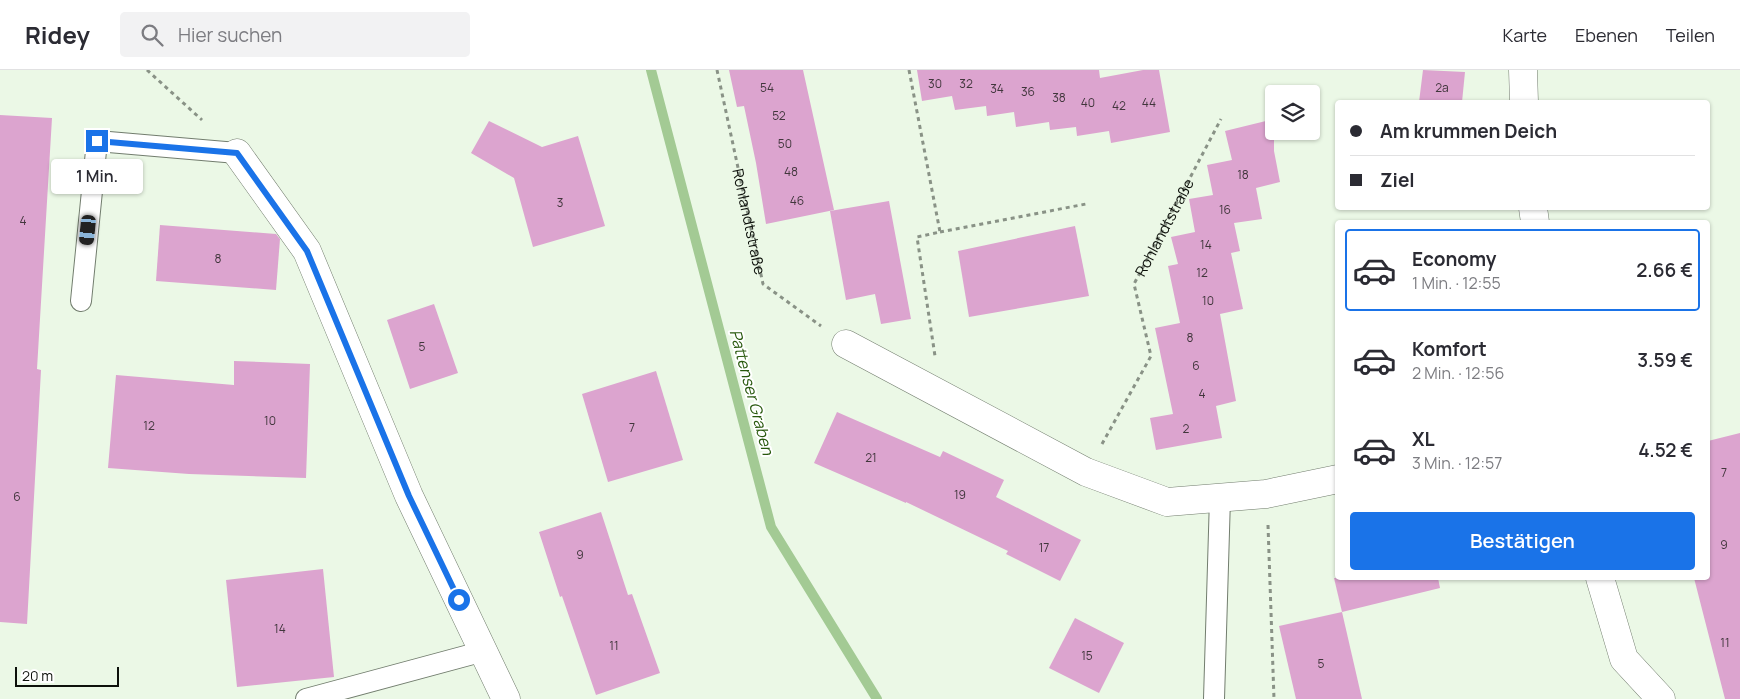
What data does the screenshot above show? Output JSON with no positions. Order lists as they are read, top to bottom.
{
  "streets": {
    "path": ["Rohlandtstraße"]
  },
  "water": ["Pattenser Graben"],
  "house_numbers": [
    "30",
    "32",
    "54",
    "2a",
    "34",
    "36",
    "38",
    "40",
    "44",
    "42",
    "52",
    "50",
    "48",
    "18",
    "46",
    "3",
    "16",
    "4",
    "14",
    "8",
    "12",
    "10",
    "8",
    "5",
    "6",
    "4",
    "10",
    "12",
    "7",
    "2",
    "21",
    "7",
    "19",
    "6",
    "9",
    "17",
    "9",
    "14",
    "11",
    "11",
    "15",
    "5"
  ],
  "scale_bar": "20 m",
  "page": {
    "header": "Ridey",
    "search": "Hier suchen",
    "nav": ["Karte", "Ebenen", "Teilen"],
    "banner": ["Am krummen Deich", "Ziel"],
    "bubble": "1 Min.",
    "list": [
      {
        "name": "Economy",
        "note": "1 Min. · 12:55",
        "value": "2.66 €"
      },
      {
        "name": "Komfort",
        "note": "2 Min. · 12:56",
        "value": "3.59 €"
      },
      {
        "name": "XL",
        "note": "3 Min. · 12:57",
        "value": "4.52 €"
      }
    ],
    "buttons": "Bestätigen",
    "scale": "20 m"
  }
}
